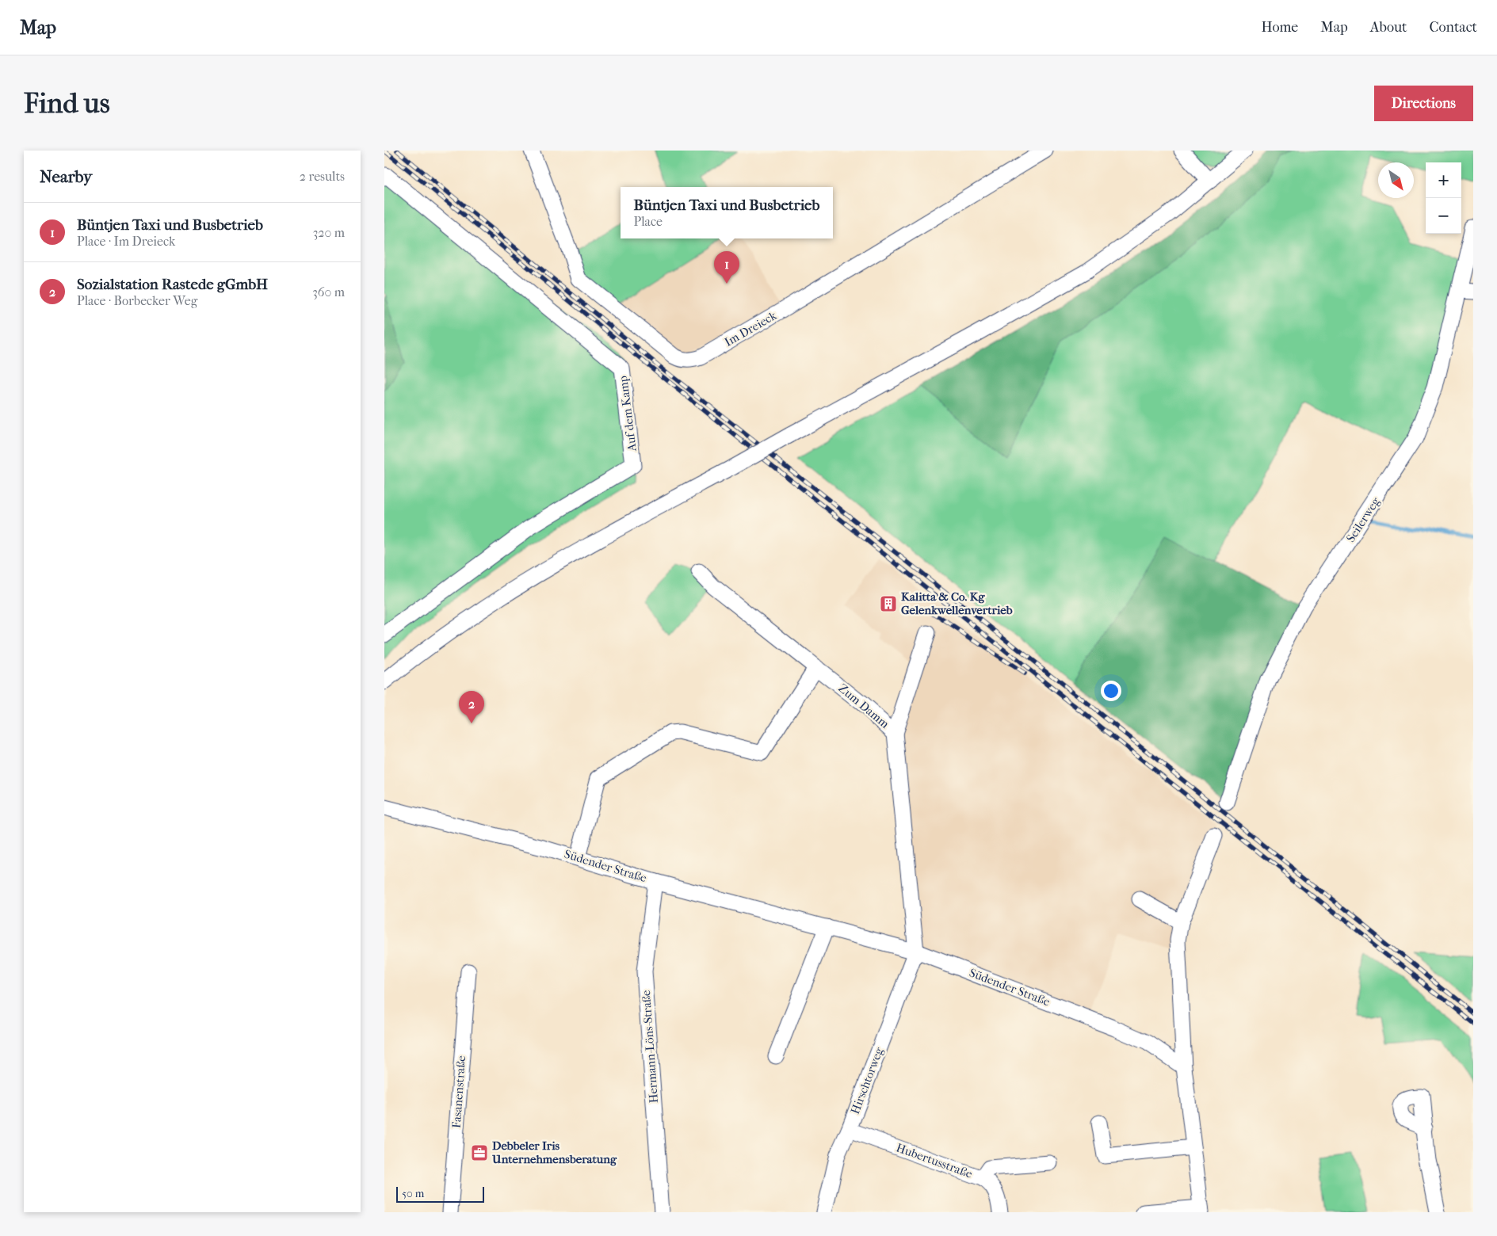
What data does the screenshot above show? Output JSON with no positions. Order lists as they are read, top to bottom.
{
  "streets": {
    "street": [
      "Im Dreieck",
      "Auf dem Kamp",
      "Seilerweg",
      "Zum Damm",
      "Südender Straße",
      "Hermann-Löns-Straße",
      "Hirschtorweg",
      "Fasanenstraße",
      "Hubertusstraße"
    ]
  },
  "crossings": [
    ["Zum Damm", "Südender Straße"],
    ["Zum Damm", "Hirschtorweg"],
    ["Südender Straße", "Hermann-Löns-Straße"],
    ["Südender Straße", "Hirschtorweg"],
    ["Hirschtorweg", "Hubertusstraße"]
  ],
  "places": {
    "building": ["Kalitta & Co. Kg Gelenkwellenvertrieb"],
    "office": ["Debbeler Iris Unternehmensberatung"]
  },
  "scale_bar": "50 m",
  "north": "bottom right",
  "page": {
    "header": "Map",
    "nav": [
      "Home",
      "Map",
      "About",
      "Contact"
    ],
    "buttons": "Directions",
    "title": "Find us",
    "heading": ["Nearby", "2 results"],
    "map_buttons": ["+", "−"],
    "popup": ["Büntjen Taxi und Busbetrieb", "Place"],
    "list": [
      {
        "mark": "1",
        "name": "Büntjen Taxi und Busbetrieb",
        "note": "Place · Im Dreieck",
        "value": "320 m"
      },
      {
        "mark": "2",
        "name": "Sozialstation Rastede gGmbH",
        "note": "Place · Borbecker Weg",
        "value": "360 m"
      }
    ],
    "pins": ["1", "2"],
    "scale": "50 m"
  }
}
